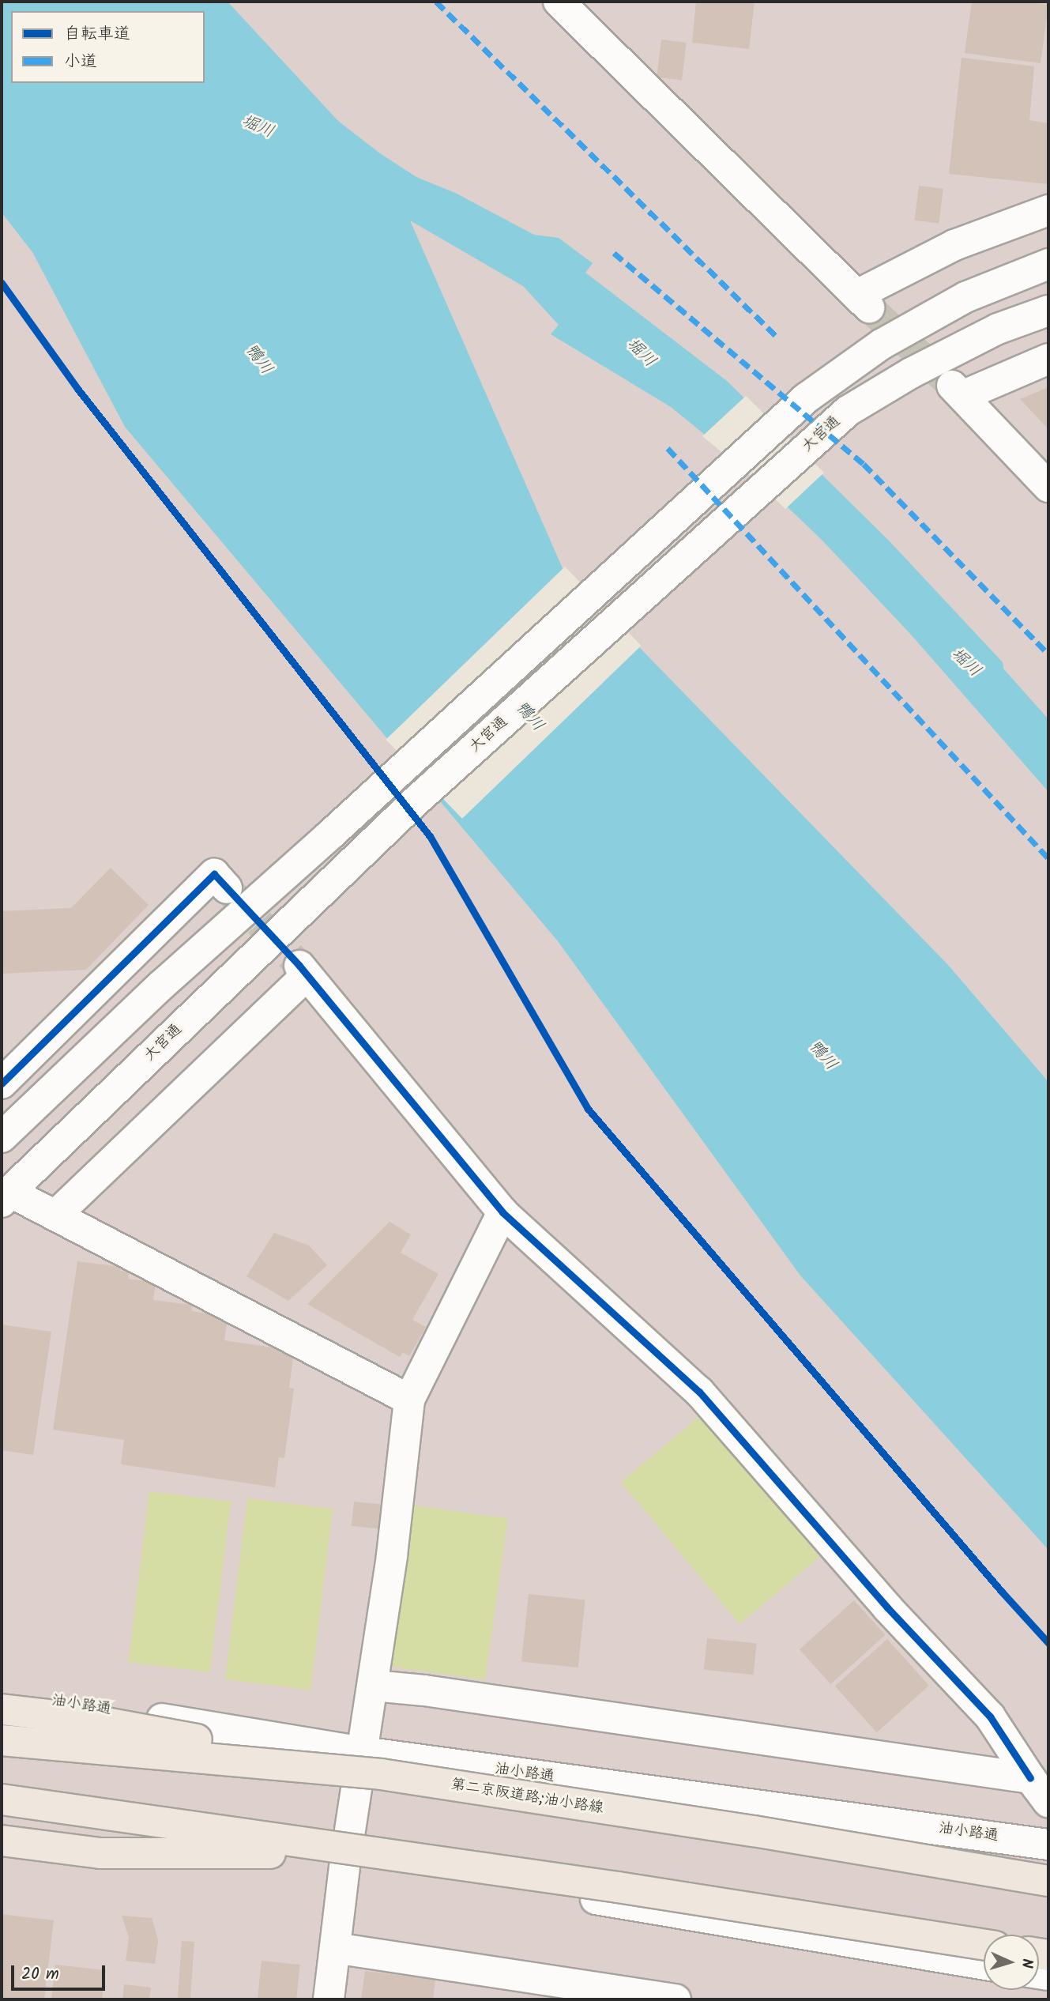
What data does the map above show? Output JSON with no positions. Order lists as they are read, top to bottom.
{
  "streets": {
    "highway": ["第二京阪道路;油小路線"],
    "street": ["大宮通", "油小路通"]
  },
  "crossings": [
    ["油小路通", "第二京阪道路;油小路線"]
  ],
  "water": ["堀川", "鴨川"],
  "legend": ["自転車道", "小道"],
  "scale_bar": "20 m",
  "north": "right"
}
